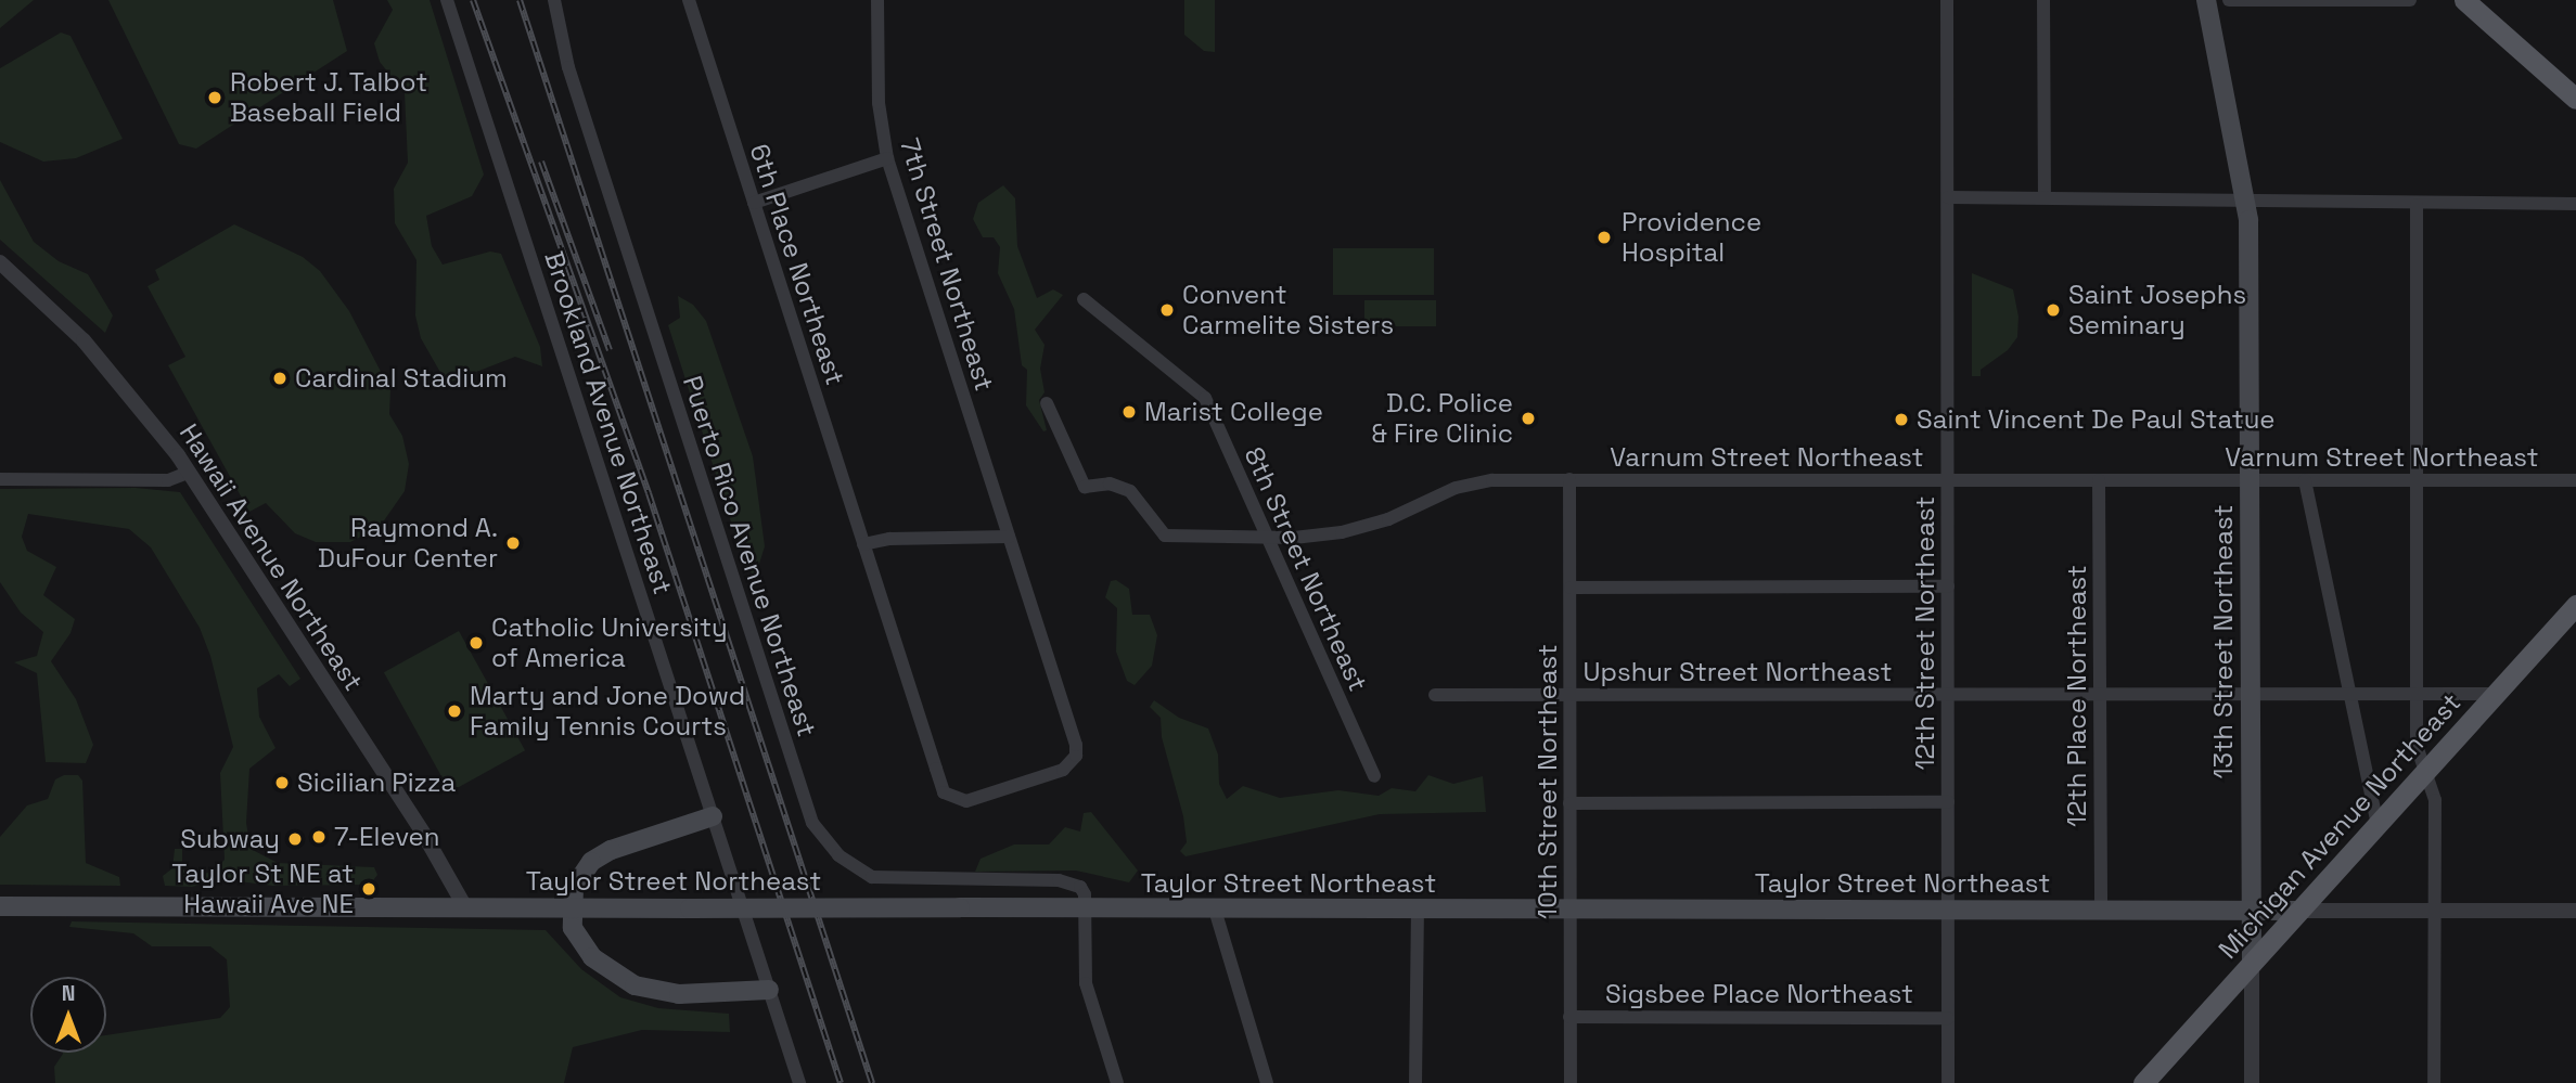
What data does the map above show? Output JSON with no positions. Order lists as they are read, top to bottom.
{
  "streets": {
    "main road": ["13th Street Northeast", "Michigan Avenue Northeast", "Taylor Street Northeast"],
    "street": [
      "6th Place Northeast",
      "7th Street Northeast",
      "Brookland Avenue Northeast",
      "Varnum Street Northeast",
      "Puerto Rico Avenue Northeast",
      "Hawaii Avenue Northeast",
      "8th Street Northeast",
      "12th Street Northeast",
      "Upshur Street Northeast",
      "12th Place Northeast",
      "10th Street Northeast",
      "Sigsbee Place Northeast"
    ]
  },
  "crossings": [
    ["6th Place Northeast", "7th Street Northeast"],
    ["Varnum Street Northeast", "8th Street Northeast"],
    ["Varnum Street Northeast", "12th Street Northeast"],
    ["Varnum Street Northeast", "13th Street Northeast"],
    ["Varnum Street Northeast", "12th Place Northeast"],
    ["Varnum Street Northeast", "10th Street Northeast"],
    ["Puerto Rico Avenue Northeast", "Taylor Street Northeast"],
    ["Hawaii Avenue Northeast", "Taylor Street Northeast"],
    ["12th Street Northeast", "Upshur Street Northeast"],
    ["12th Street Northeast", "Taylor Street Northeast"],
    ["12th Street Northeast", "Sigsbee Place Northeast"],
    ["13th Street Northeast", "Upshur Street Northeast"],
    ["13th Street Northeast", "Michigan Avenue Northeast"],
    ["13th Street Northeast", "Taylor Street Northeast"],
    ["Upshur Street Northeast", "12th Place Northeast"],
    ["Upshur Street Northeast", "10th Street Northeast"],
    ["Upshur Street Northeast", "Michigan Avenue Northeast"],
    ["12th Place Northeast", "Taylor Street Northeast"],
    ["10th Street Northeast", "Taylor Street Northeast"],
    ["10th Street Northeast", "Sigsbee Place Northeast"],
    ["Michigan Avenue Northeast", "Taylor Street Northeast"]
  ],
  "places": [
    "Robert J. Talbot Baseball Field",
    "Providence Hospital",
    "Convent Carmelite Sisters",
    "Saint Josephs Seminary",
    "Cardinal Stadium",
    "Marist College",
    "D.C. Police & Fire Clinic",
    "Saint Vincent De Paul Statue",
    "Raymond A. DuFour Center",
    "Catholic University of America",
    "Marty and Jone Dowd Family Tennis Courts",
    "Sicilian Pizza",
    "7-Eleven",
    "Subway",
    "Taylor St NE at Hawaii Ave NE"
  ],
  "north": "top"
}
